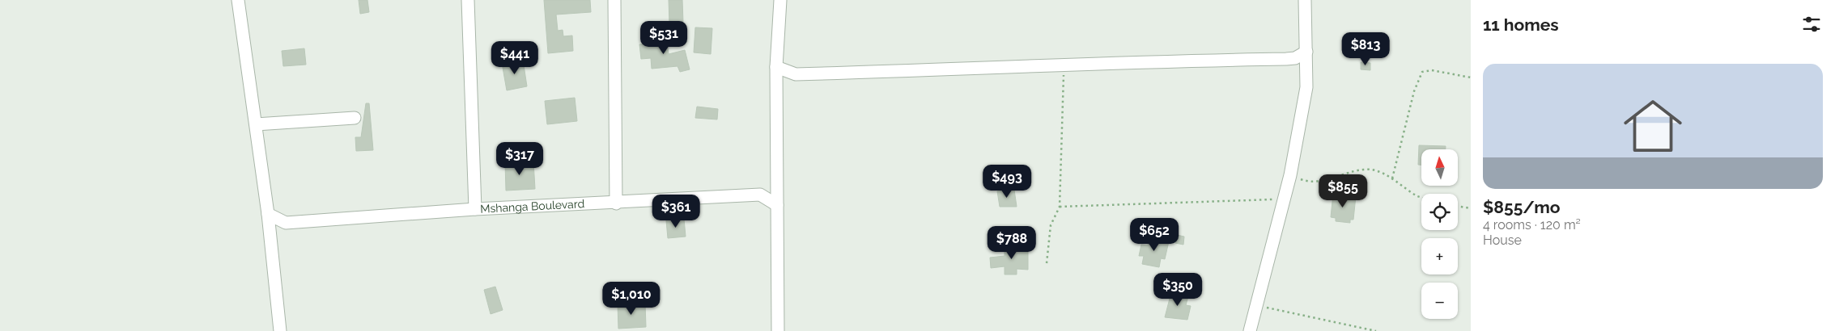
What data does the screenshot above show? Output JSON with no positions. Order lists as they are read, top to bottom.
{
  "streets": {
    "street": ["Mshanga Boulevard"]
  },
  "north": "top",
  "page": {
    "heading": "11 homes",
    "price": [
      "$531",
      "$813",
      "$441",
      "$317",
      "$493",
      "$855",
      "$361",
      "$652",
      "$788",
      "$350",
      "$1,010"
    ],
    "list": [
      {
        "name": "$855/mo",
        "note": "4 rooms · 120 m² · House"
      }
    ],
    "map_buttons": ["+", "−"]
  }
}
